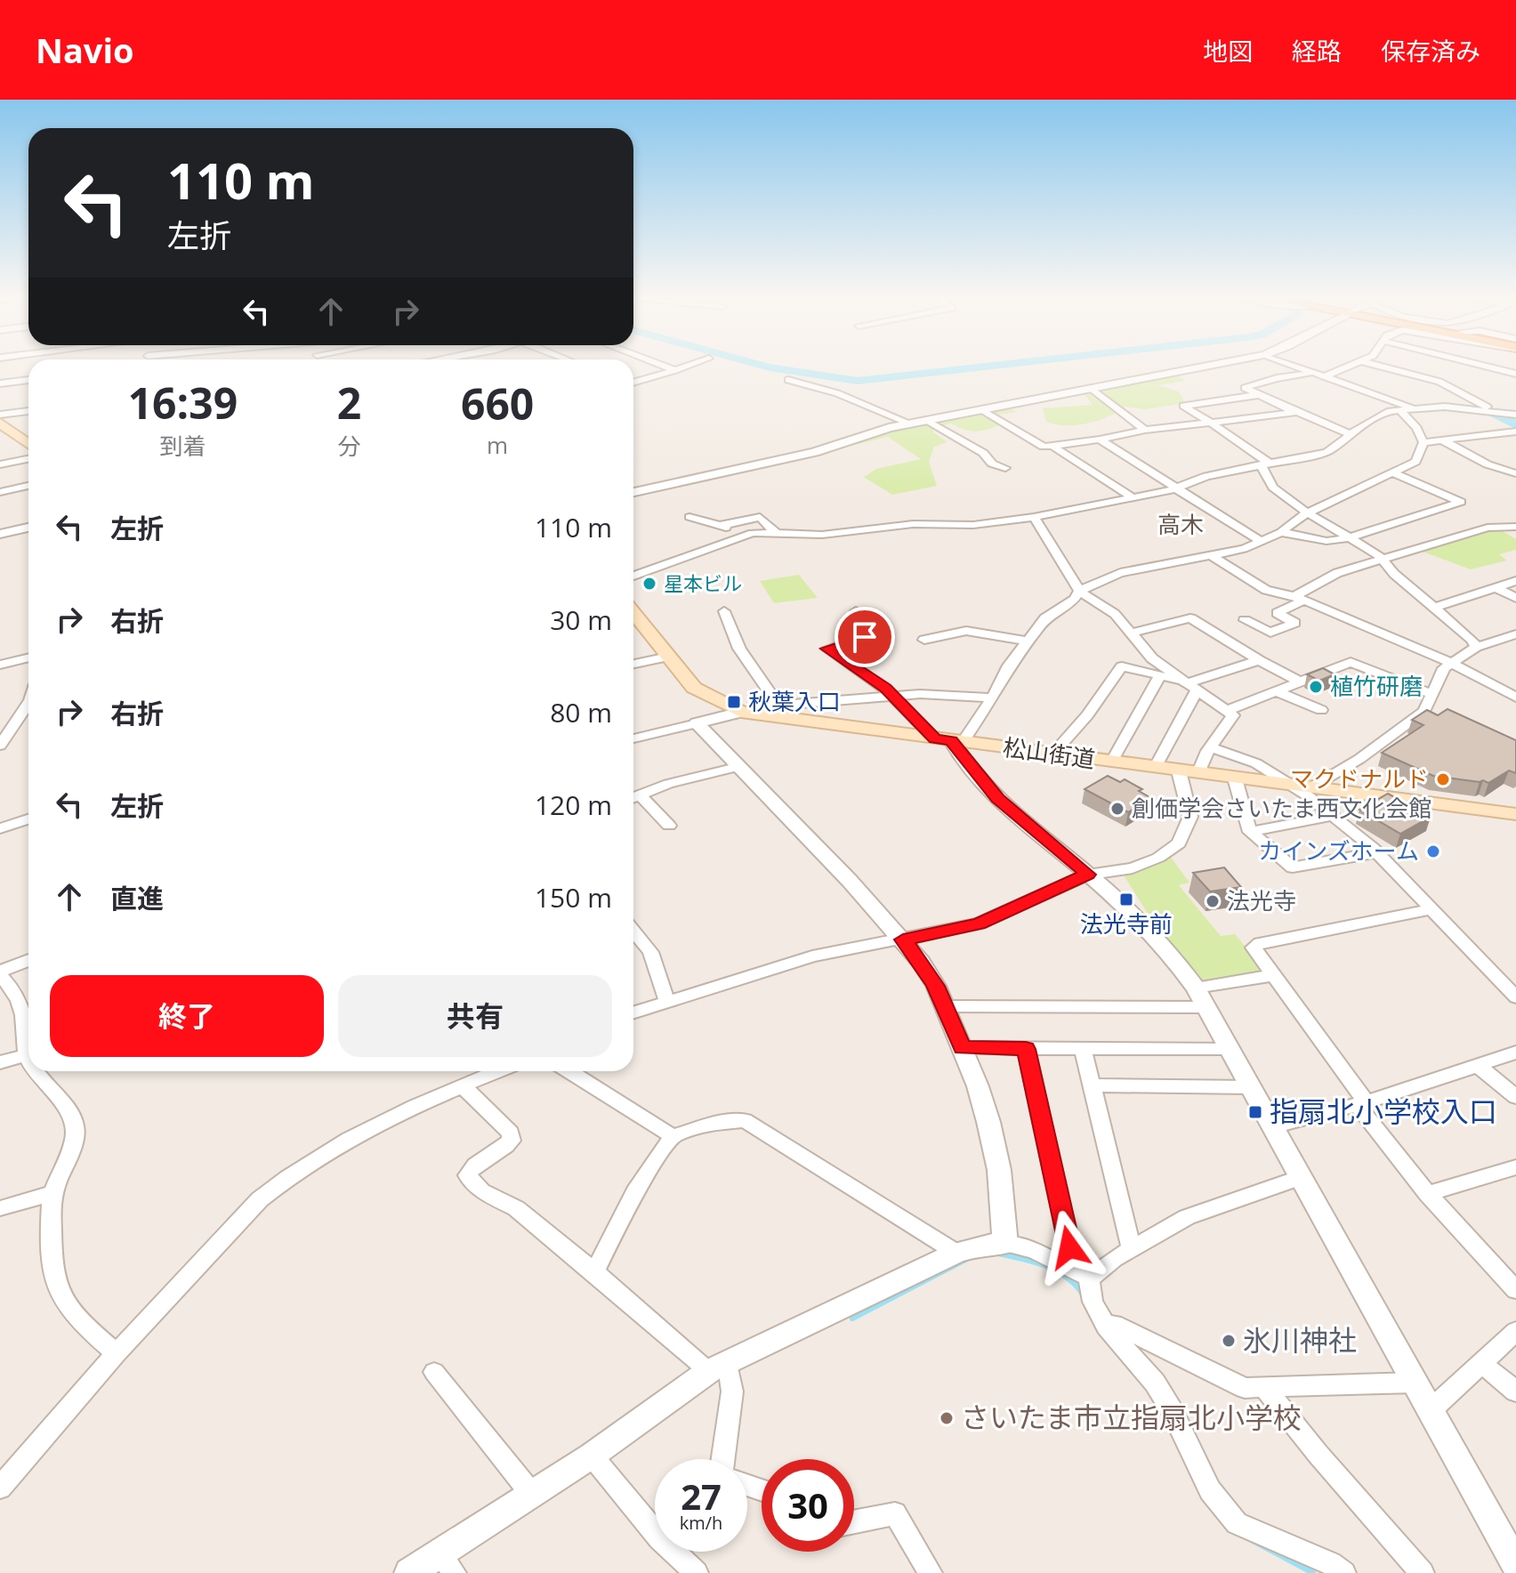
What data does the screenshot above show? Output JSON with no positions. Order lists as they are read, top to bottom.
{
  "streets": {
    "main road": ["松山街道"]
  },
  "districts": ["高木"],
  "places": {
    "other": [
      "星本ビル",
      "植竹研磨",
      "マクドナルド",
      "創価学会さいたま西文化会館",
      "カインズホーム",
      "法光寺",
      "氷川神社",
      "さいたま市立指扇北小学校"
    ],
    "transit": ["秋葉入口", "法光寺前", "指扇北小学校入口"]
  },
  "page": {
    "header": "Navio",
    "nav": ["地図", "経路", "保存済み"],
    "turn": ["110 m", "左折"],
    "eta": [
      "16:39",
      "到着",
      "2",
      "分",
      "660",
      "m"
    ],
    "list": [
      {
        "name": "左折",
        "value": "110 m"
      },
      {
        "name": "右折",
        "value": "30 m"
      },
      {
        "name": "右折",
        "value": "80 m"
      },
      {
        "name": "左折",
        "value": "120 m"
      },
      {
        "name": "直進",
        "value": "150 m"
      }
    ],
    "buttons": ["終了", "共有"],
    "speed": "27 km/h",
    "limit": "30"
  }
}
